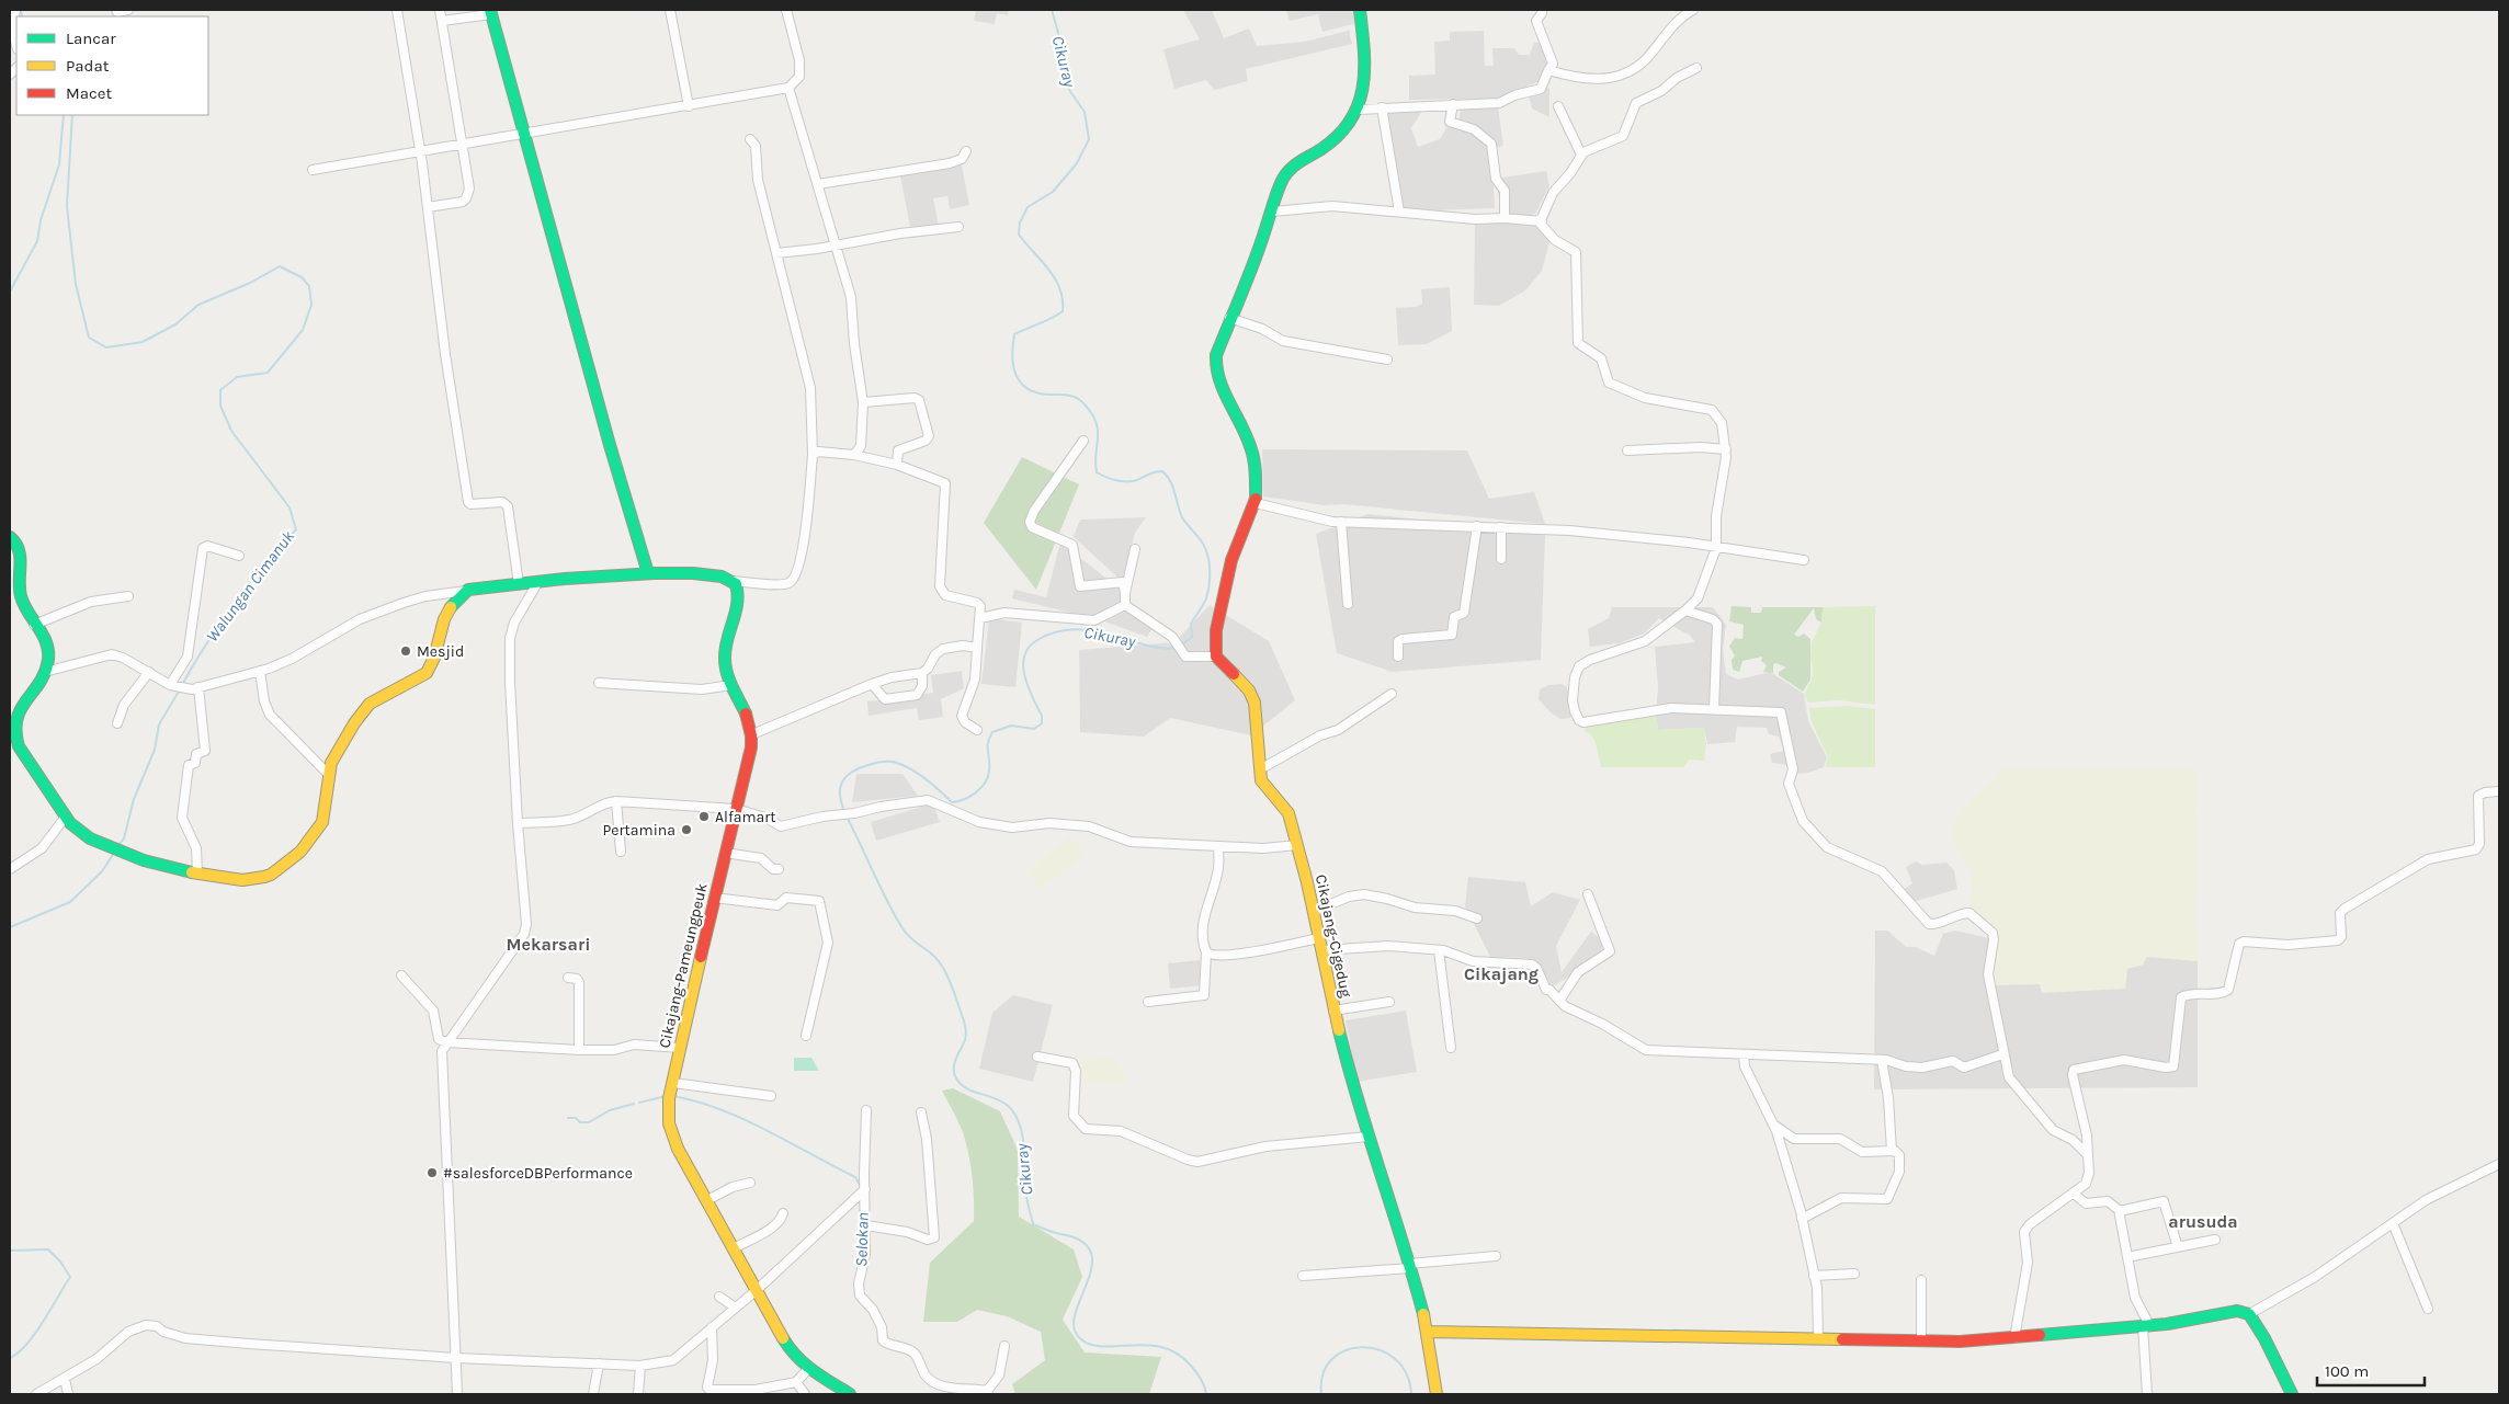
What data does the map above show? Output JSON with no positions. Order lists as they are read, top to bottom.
{
  "streets": {
    "main road": ["Cikajang-Cigedug", "Cikajang-Pameungpeuk"]
  },
  "districts": ["Mekarsari", "Cikajang", "arusuda"],
  "water": ["Cikuray", "Walungan Cimanuk", "Selokan"],
  "places": [
    "Mesjid",
    "Alfamart",
    "Pertamina",
    "#salesforceDBPerformance"
  ],
  "legend": ["Lancar", "Padat", "Macet"],
  "scale_bar": "100 m"
}
